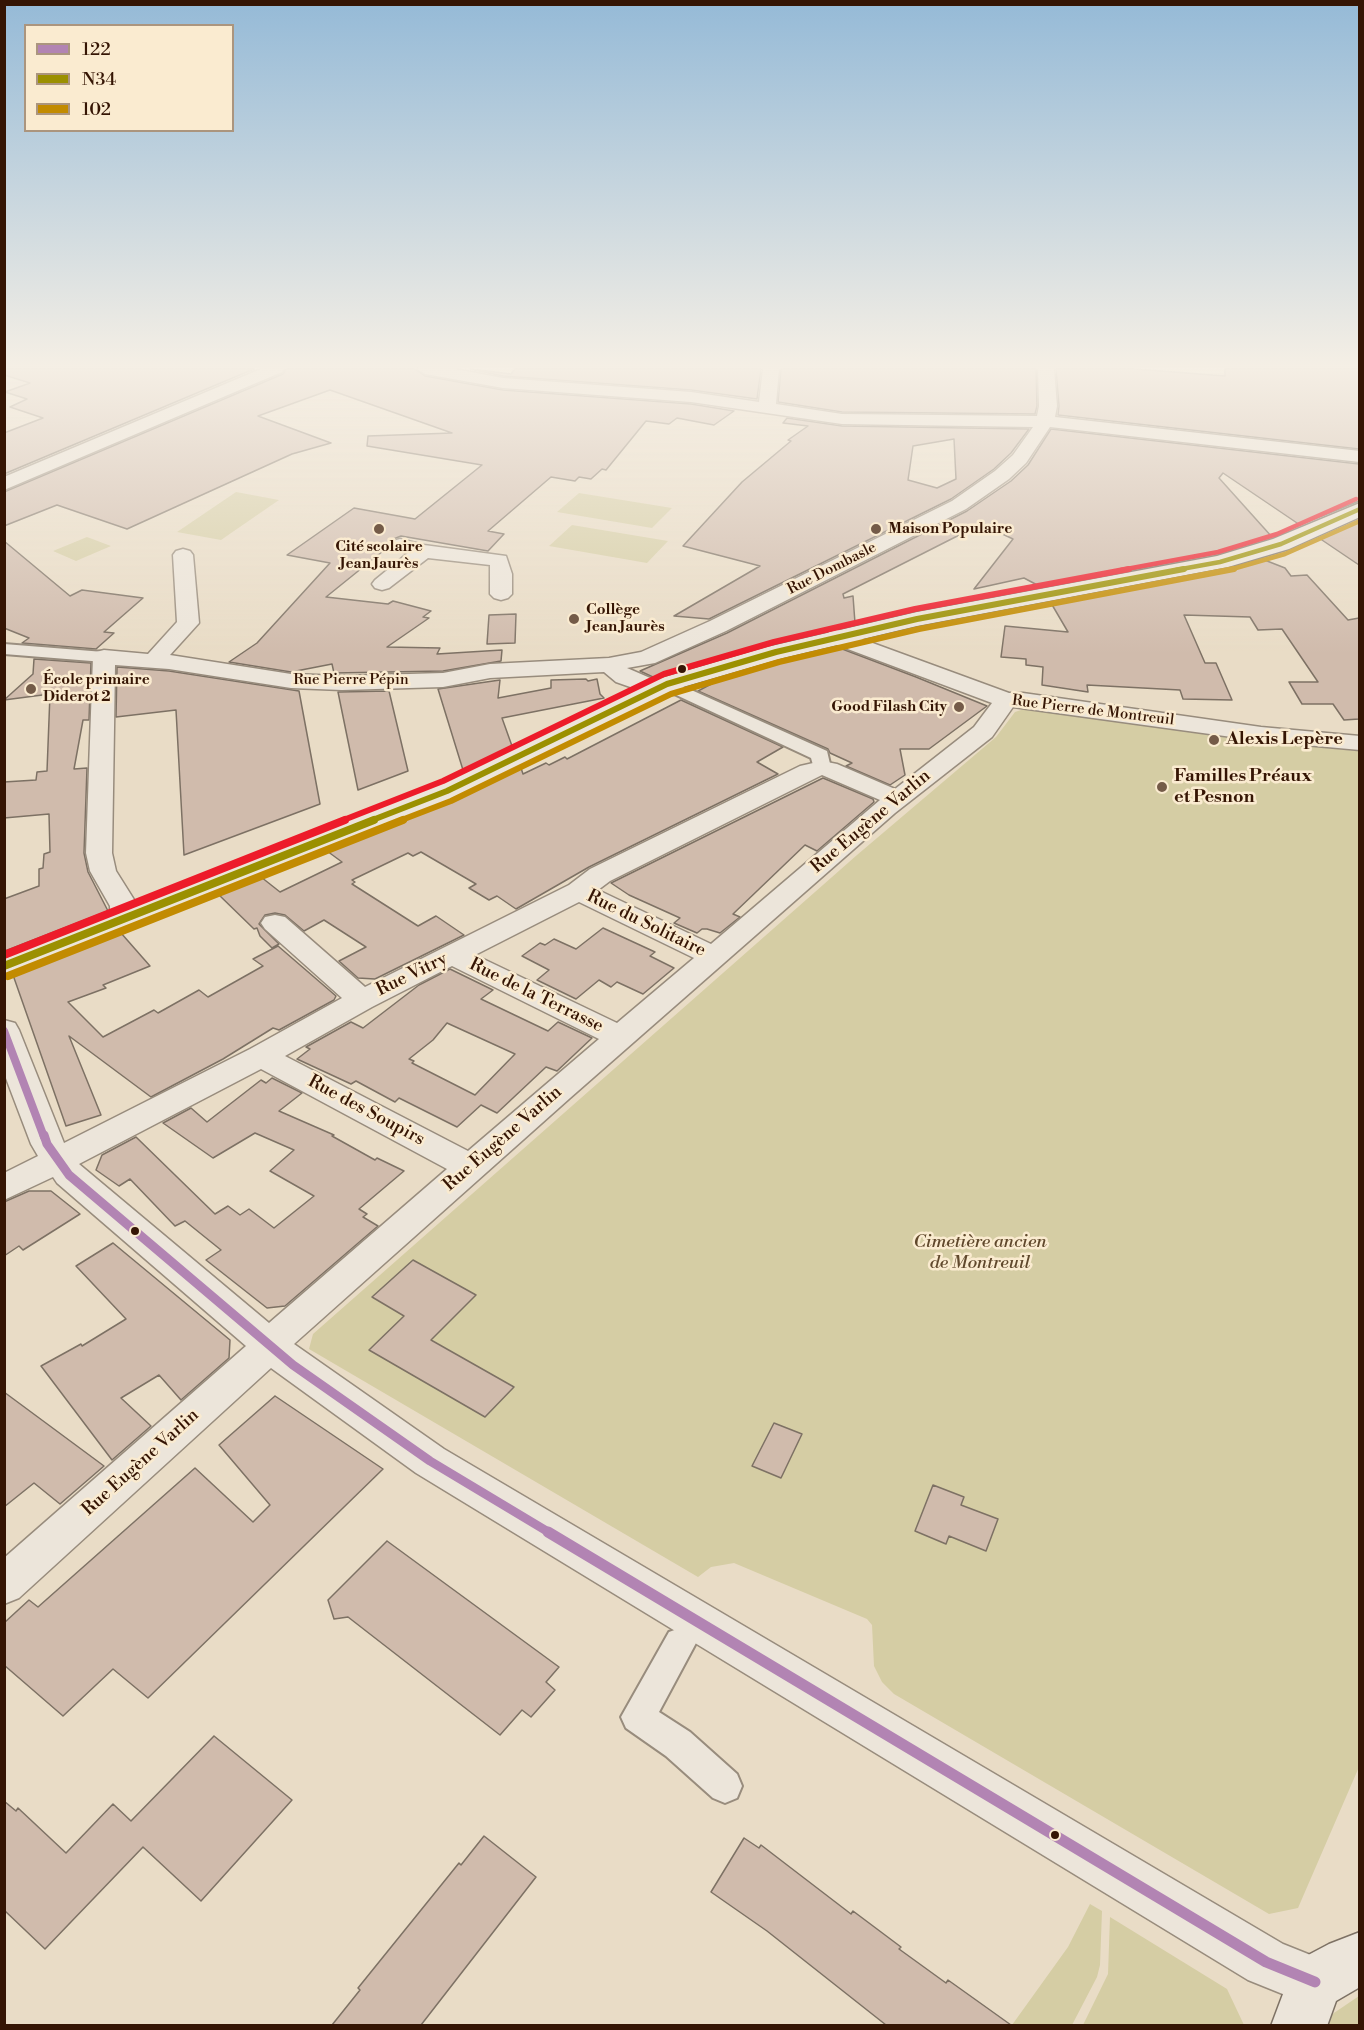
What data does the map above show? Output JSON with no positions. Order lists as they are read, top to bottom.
{
  "streets": {
    "street": [
      "Rue Dombasle",
      "Rue Pierre Pépin",
      "Rue Pierre de Montreuil",
      "Rue Eugène Varlin",
      "Rue du Solitaire",
      "Rue Vitry",
      "Rue de la Terrasse",
      "Rue des Soupirs"
    ]
  },
  "crossings": [
    ["Rue Dombasle", "Rue Pierre Pépin"],
    ["Rue Pierre de Montreuil", "Rue Eugène Varlin"],
    ["Rue Eugène Varlin", "Rue du Solitaire"],
    ["Rue Eugène Varlin", "Rue de la Terrasse"],
    ["Rue Eugène Varlin", "Rue des Soupirs"],
    ["Rue du Solitaire", "Rue Vitry"],
    ["Rue Vitry", "Rue de la Terrasse"],
    ["Rue Vitry", "Rue des Soupirs"]
  ],
  "parks": ["Cimetière ancien de Montreuil"],
  "places": [
    "Cité scolaire Jean Jaurès",
    "Maison Populaire",
    "Collège Jean Jaurès",
    "École primaire Diderot 2",
    "Good Filash City",
    "Alexis Lepère",
    "Familles Préaux et Pesnon"
  ],
  "lines": ["transit line N34", "transit line 102", "transit line 122"],
  "legend": ["122", "N34", "102"]
}
